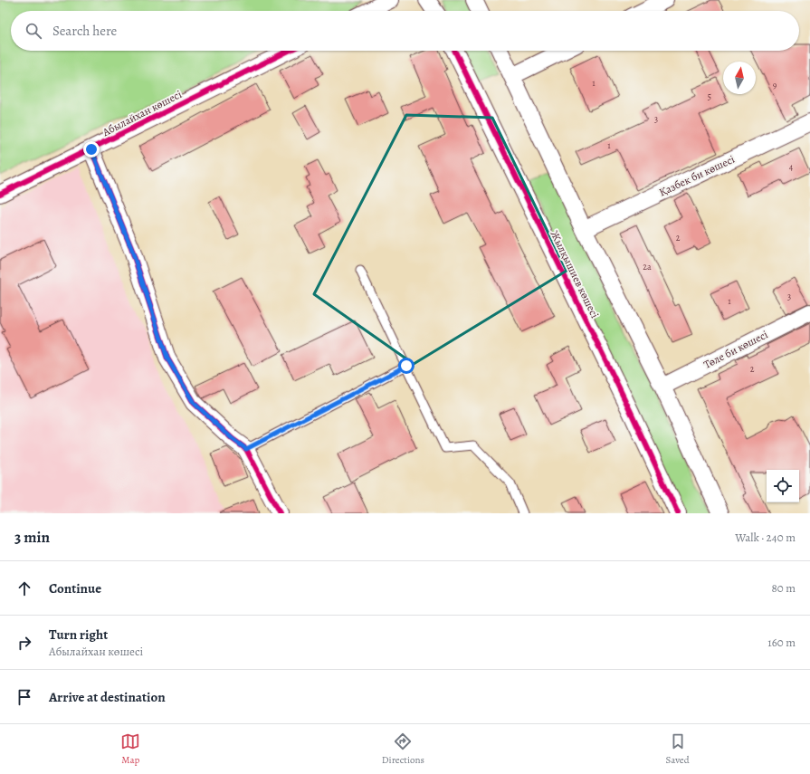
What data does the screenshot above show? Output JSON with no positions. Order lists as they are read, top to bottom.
{
  "streets": {
    "street": [
      "Абылайхан көшесі",
      "Қазбек би көшесі",
      "Жылқышиев көшесі",
      "Төле би көшесі"
    ]
  },
  "house_numbers": [
    "1",
    "9",
    "5",
    "3",
    "1",
    "4",
    "2",
    "2а",
    "3",
    "1",
    "2"
  ],
  "north": "top",
  "page": {
    "search": "Search here",
    "heading": ["3 min", "Walk · 240 m"],
    "list": [
      ["Continue", "80 m"],
      ["Turn right", "Абылайхан көшесі", "160 m"],
      "Arrive at destination"
    ],
    "nav": ["Map", "Directions", "Saved"]
  }
}
